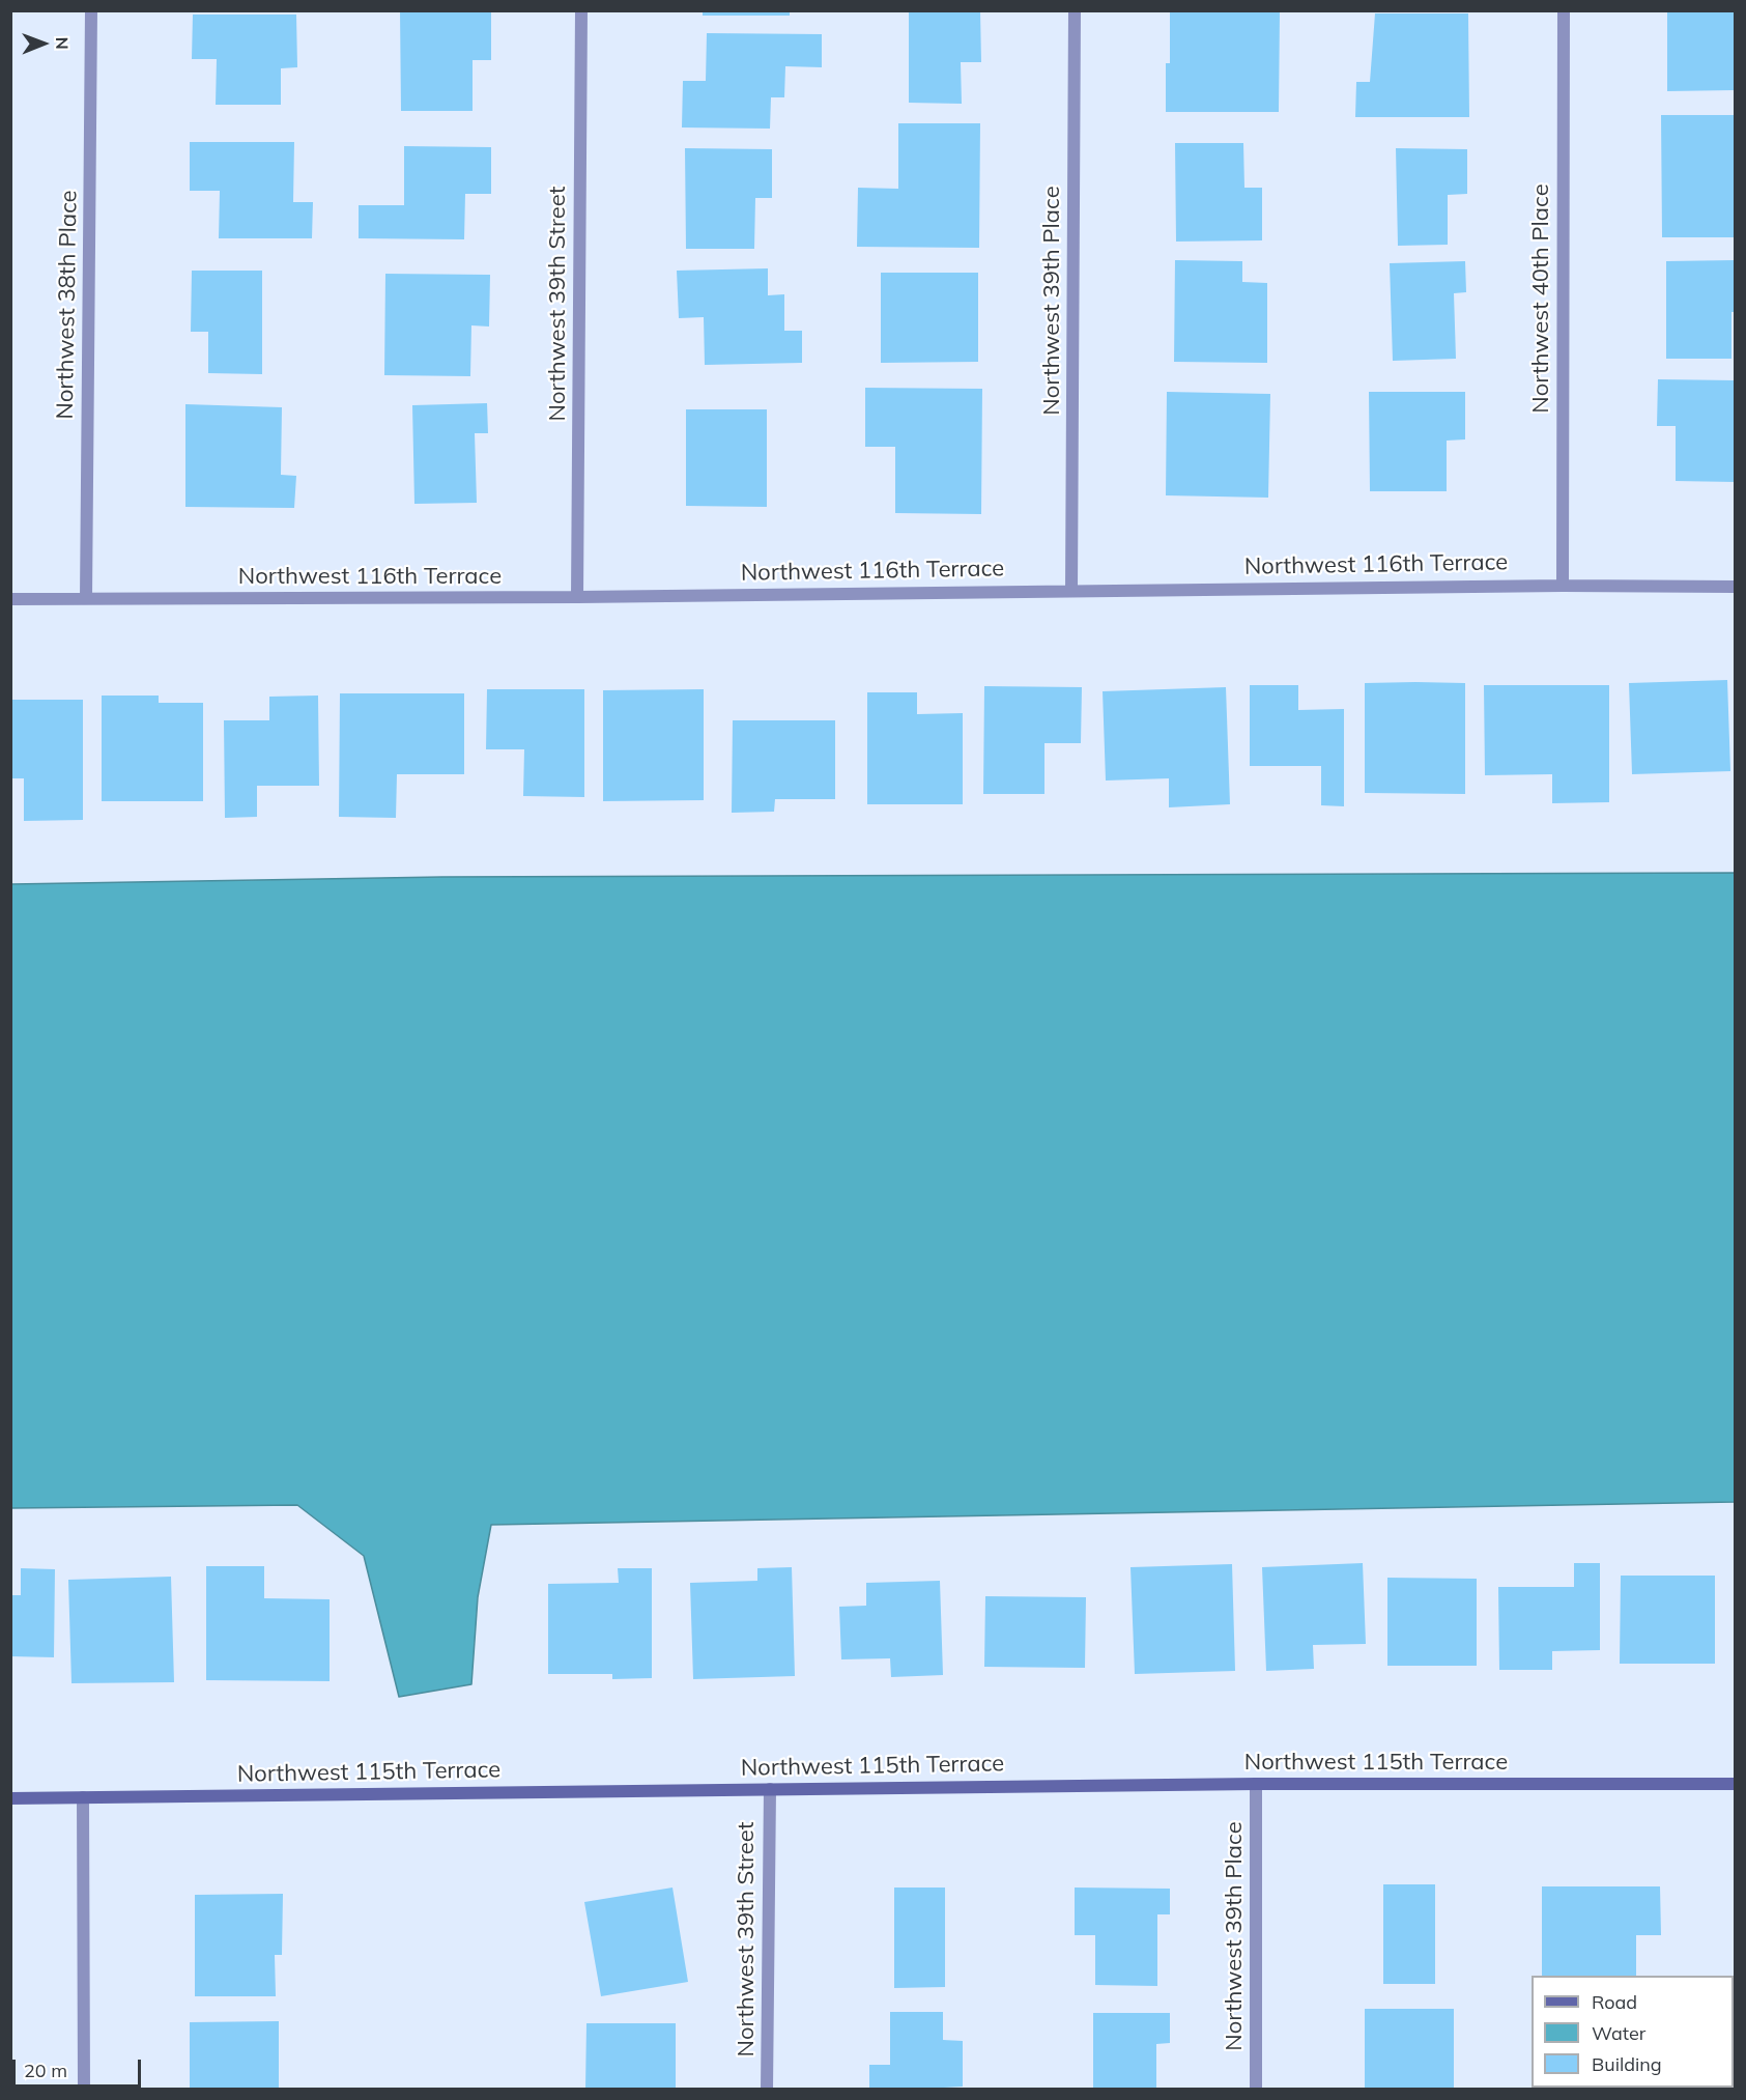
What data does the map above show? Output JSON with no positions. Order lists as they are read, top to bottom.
{
  "streets": {
    "street": [
      "Northwest 40th Place",
      "Northwest 39th Place",
      "Northwest 39th Street",
      "Northwest 38th Place",
      "Northwest 116th Terrace",
      "Northwest 115th Terrace"
    ]
  },
  "crossings": [
    ["Northwest 40th Place", "Northwest 116th Terrace"],
    ["Northwest 39th Place", "Northwest 116th Terrace"],
    ["Northwest 39th Place", "Northwest 115th Terrace"],
    ["Northwest 39th Street", "Northwest 116th Terrace"],
    ["Northwest 39th Street", "Northwest 115th Terrace"],
    ["Northwest 38th Place", "Northwest 116th Terrace"]
  ],
  "legend": ["Road", "Water", "Building"],
  "scale_bar": "20 m",
  "north": "right"
}
